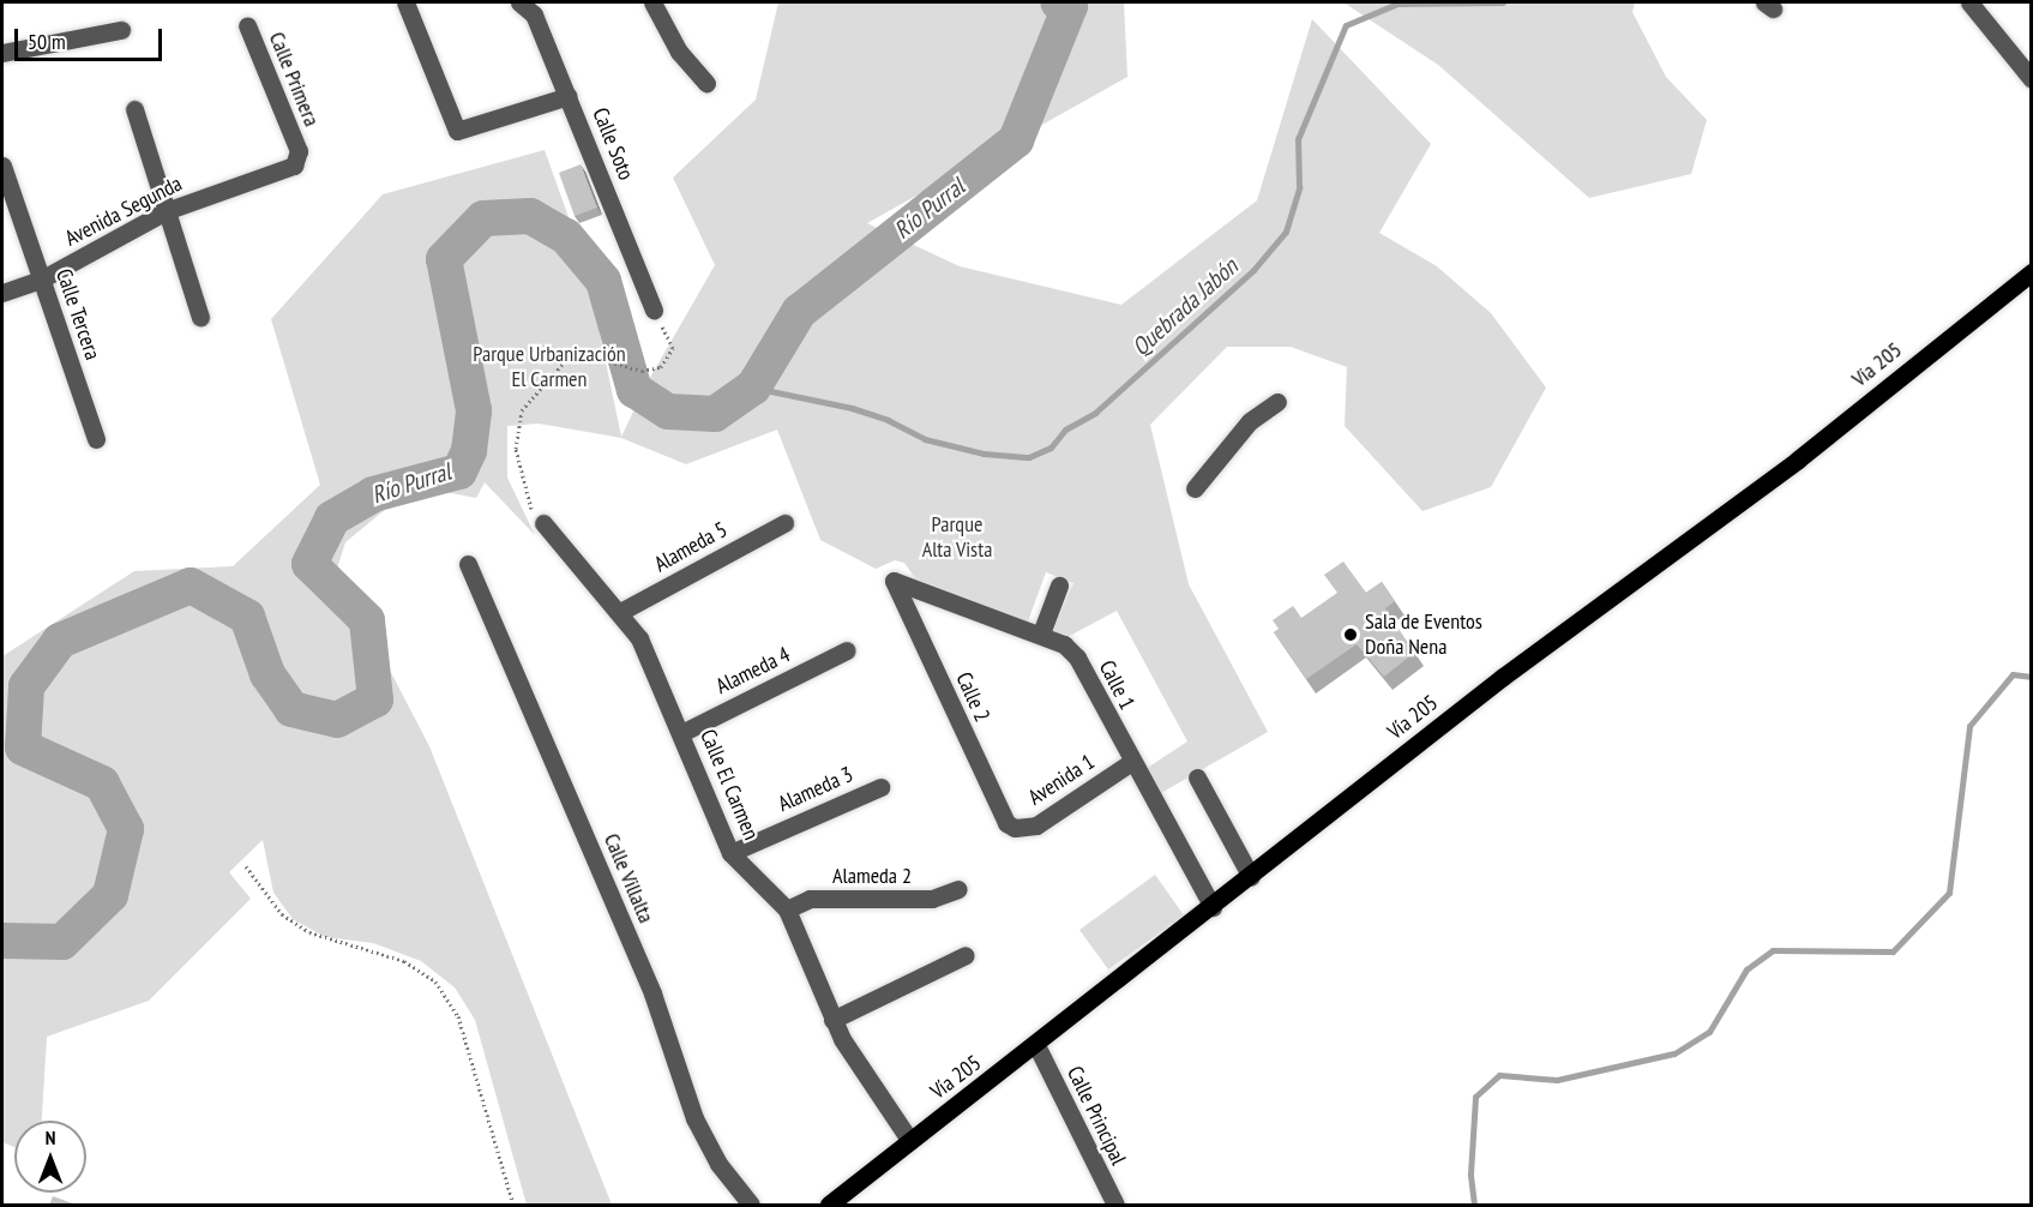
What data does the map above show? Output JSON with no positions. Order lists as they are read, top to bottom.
{
  "streets": {
    "main road": ["Vía 205"],
    "street": [
      "Calle Primera",
      "Calle Soto",
      "Avenida Segunda",
      "Calle Tercera",
      "Alameda 5",
      "Alameda 4",
      "Calle 1",
      "Calle 2",
      "Avenida 1",
      "Calle El Carmen",
      "Alameda 3",
      "Alameda 2",
      "Calle Villalta",
      "Calle Principal"
    ]
  },
  "crossings": [
    ["Calle Primera", "Avenida Segunda"],
    ["Avenida Segunda", "Calle Tercera"],
    ["Vía 205", "Calle 1"],
    ["Vía 205", "Calle El Carmen"],
    ["Vía 205", "Calle Principal"],
    ["Alameda 5", "Calle El Carmen"],
    ["Alameda 4", "Calle El Carmen"],
    ["Calle 1", "Calle 2"],
    ["Calle 1", "Avenida 1"],
    ["Calle 2", "Avenida 1"],
    ["Calle El Carmen", "Alameda 3"],
    ["Calle El Carmen", "Alameda 2"]
  ],
  "water": ["Río Purral", "Quebrada Jabón"],
  "parks": ["Parque Urbanización El Carmen", "Parque Alta Vista"],
  "places": ["Sala de Eventos Doña Nena"],
  "scale_bar": "50 m",
  "north": "top"
}
